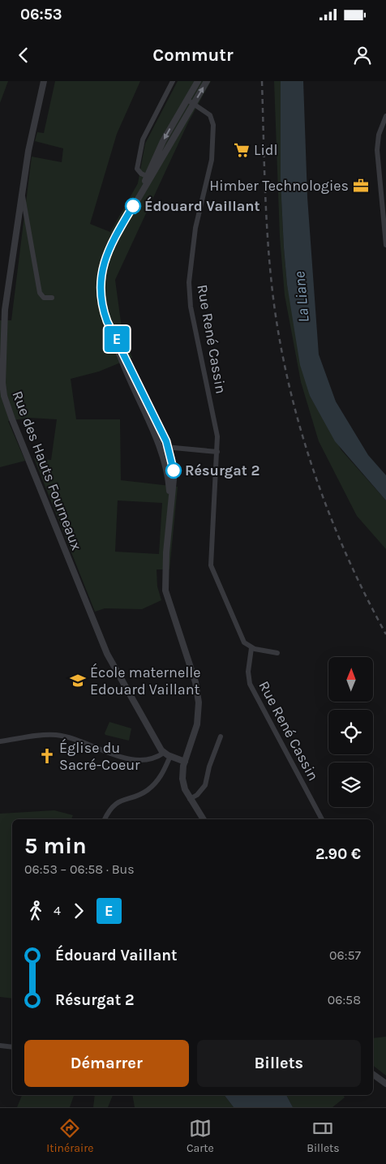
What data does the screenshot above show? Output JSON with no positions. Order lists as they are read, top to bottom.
{
  "streets": {
    "street": ["Rue René Cassin", "Rue des Hauts Fourneaux"]
  },
  "water": ["La Liane"],
  "places": {
    "supermarket": ["Lidl"],
    "office": ["Himber Technologies"],
    "other": ["Édouard Vaillant", "Résurgat 2"],
    "school or university": ["École maternelle Edouard Vaillant"],
    "church": ["Église du Sacré-Coeur"]
  },
  "lines": ["bus line E"],
  "north": "top",
  "page": {
    "status": "06:53",
    "header": "Commutr",
    "on_map": "E",
    "heading": ["5 min", "06:53 – 06:58 · Bus", "2.90 €"],
    "legs": ["4", "E"],
    "list": [
      {
        "name": "Édouard Vaillant",
        "value": "06:57"
      },
      {
        "name": "Résurgat 2",
        "value": "06:58"
      }
    ],
    "buttons": ["Démarrer", "Billets"],
    "tabs": ["Itinéraire", "Carte", "Billets"]
  }
}
